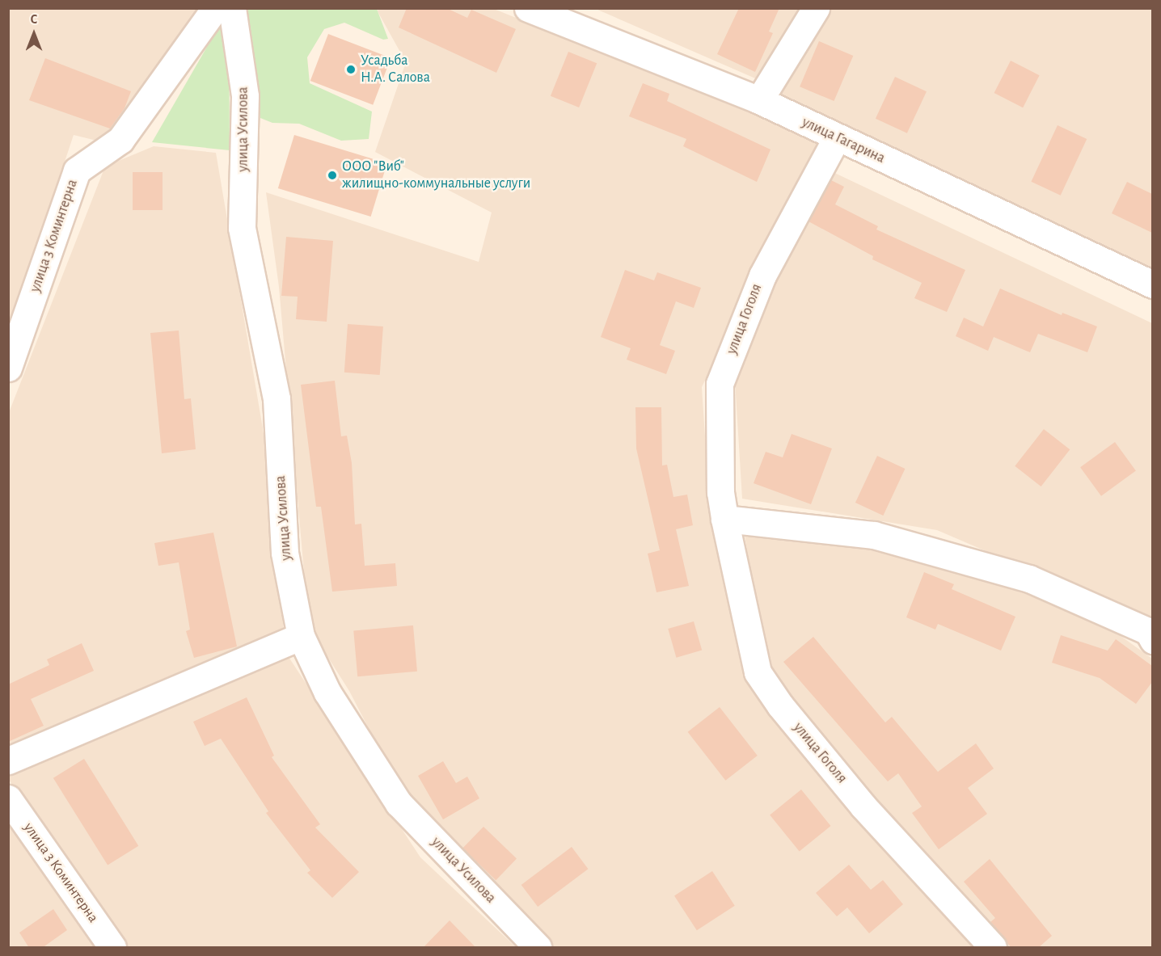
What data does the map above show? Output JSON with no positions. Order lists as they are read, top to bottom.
{
  "streets": {
    "street": [
      "улица Усилова",
      "улица Гагарина",
      "улица 3 Коминтерна",
      "улица Гоголя"
    ]
  },
  "crossings": [
    ["улица Гагарина", "улица Гоголя"]
  ],
  "places": ["Усадьба Н.А. Салова", "ООО \"Виб\" жилищно-коммунальные услуги"],
  "north": "top"
}
